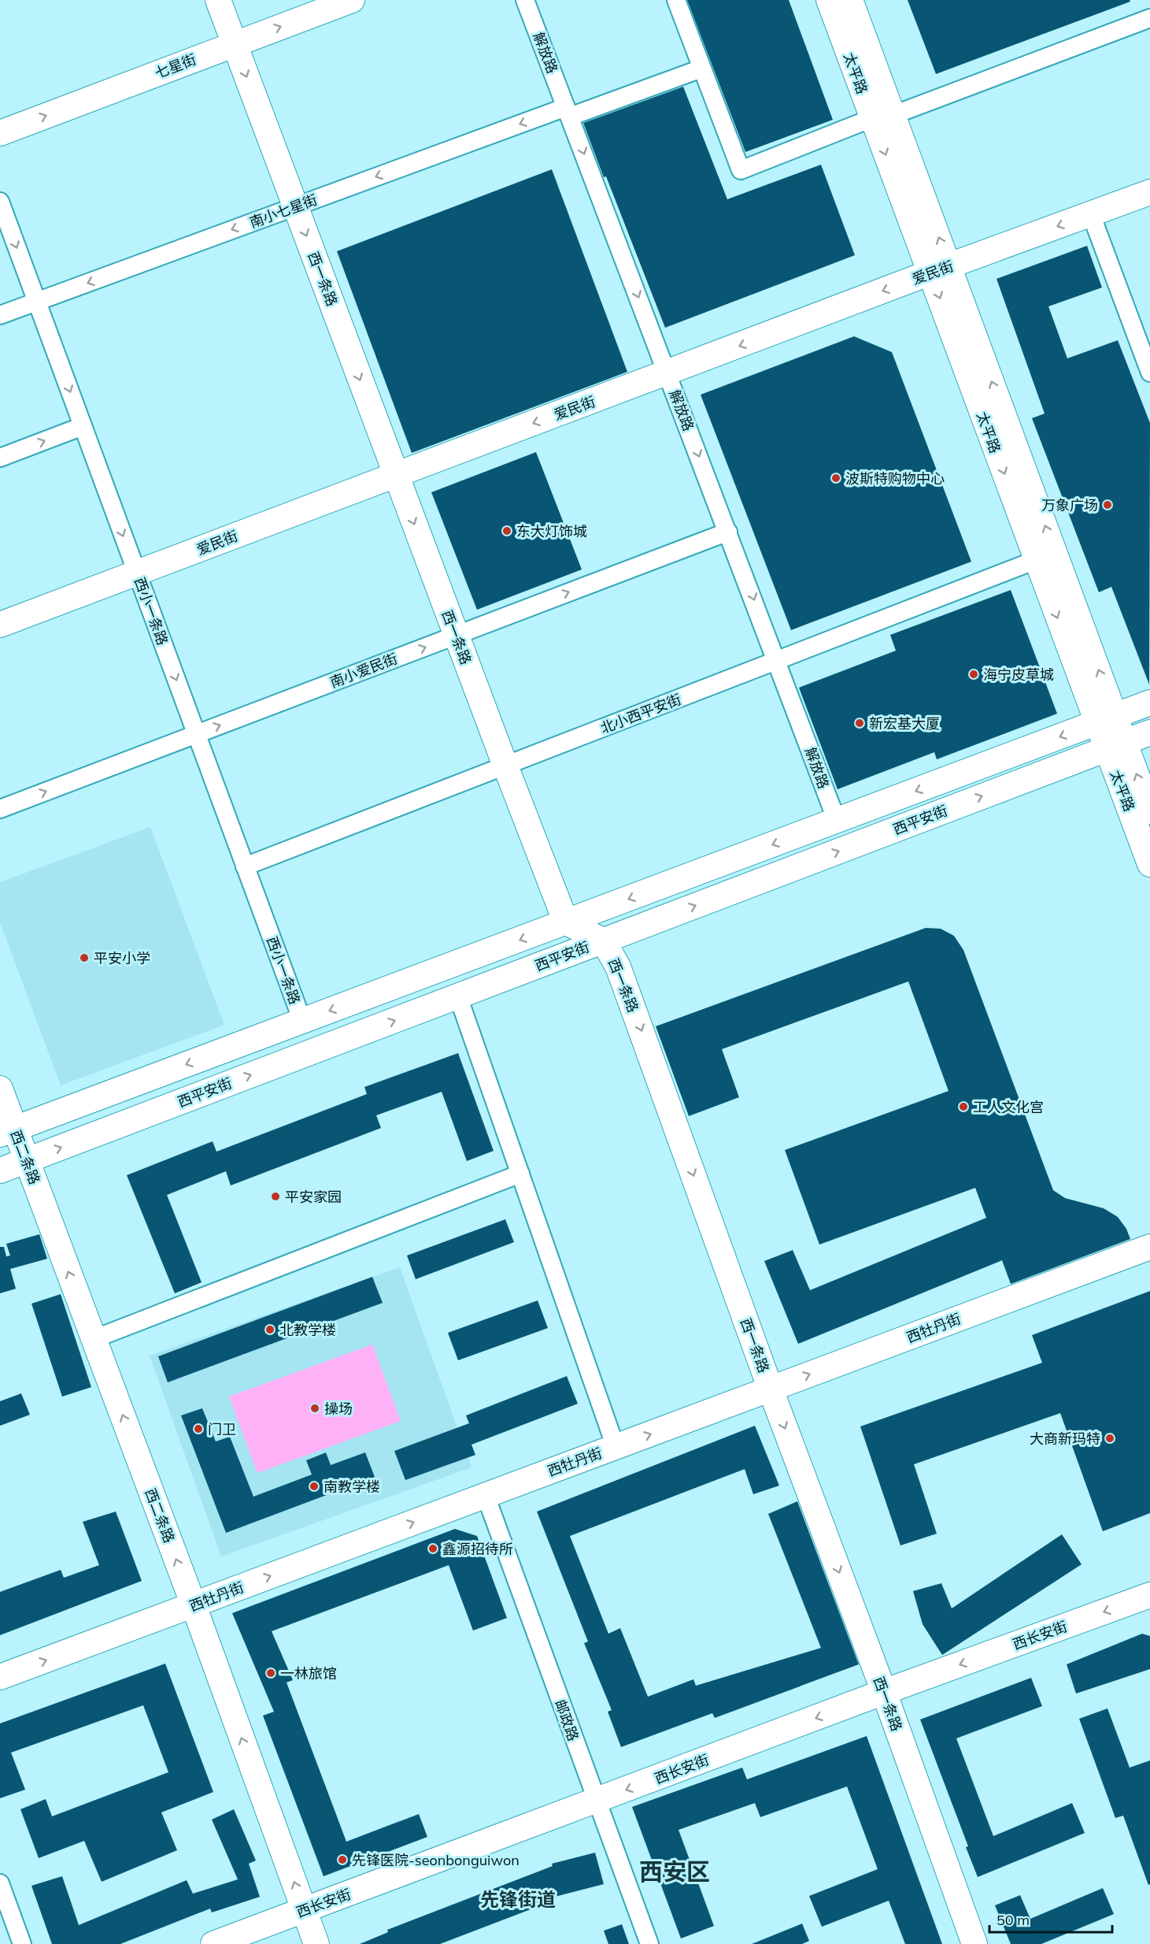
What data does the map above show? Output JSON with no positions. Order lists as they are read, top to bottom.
{
  "streets": {
    "street": [
      "解放路",
      "七星街",
      "太平路",
      "南小七星街",
      "爱民街",
      "西一条路",
      "西小一条路",
      "南小爱民街",
      "北小西平安街",
      "西平安街",
      "西二条路",
      "西牡丹街",
      "西长安街",
      "邮政路"
    ]
  },
  "crossings": [
    ["解放路", "南小七星街"],
    ["解放路", "爱民街"],
    ["解放路", "南小爱民街"],
    ["解放路", "北小西平安街"],
    ["解放路", "西平安街"],
    ["七星街", "西一条路"],
    ["太平路", "爱民街"],
    ["太平路", "北小西平安街"],
    ["太平路", "西平安街"],
    ["南小七星街", "西一条路"],
    ["南小七星街", "西小一条路"],
    ["爱民街", "西一条路"],
    ["爱民街", "西小一条路"],
    ["西一条路", "南小爱民街"],
    ["西一条路", "北小西平安街"],
    ["西一条路", "西平安街"],
    ["西一条路", "西牡丹街"],
    ["西一条路", "西长安街"],
    ["西小一条路", "南小爱民街"],
    ["西小一条路", "北小西平安街"],
    ["西小一条路", "西平安街"],
    ["西平安街", "西二条路"],
    ["西二条路", "西牡丹街"],
    ["西二条路", "西长安街"],
    ["西牡丹街", "邮政路"],
    ["西长安街", "邮政路"]
  ],
  "one_way": [
    "解放路",
    "七星街",
    "南小七星街",
    "爱民街",
    "西小一条路",
    "南小爱民街",
    "西二条路",
    "西牡丹街",
    "西长安街"
  ],
  "districts": ["西安区", "先锋街道"],
  "places": [
    "波斯特购物中心",
    "万象广场",
    "东大灯饰城",
    "海宁皮草城",
    "新宏基大厦",
    "平安小学",
    "工人文化宫",
    "平安家园",
    "北教学楼",
    "操场",
    "门卫",
    "大商新玛特",
    "南教学楼",
    "鑫源招待所",
    "一林旅馆",
    "先锋医院-seonbonguiwon"
  ],
  "scale_bar": "50 m"
}
